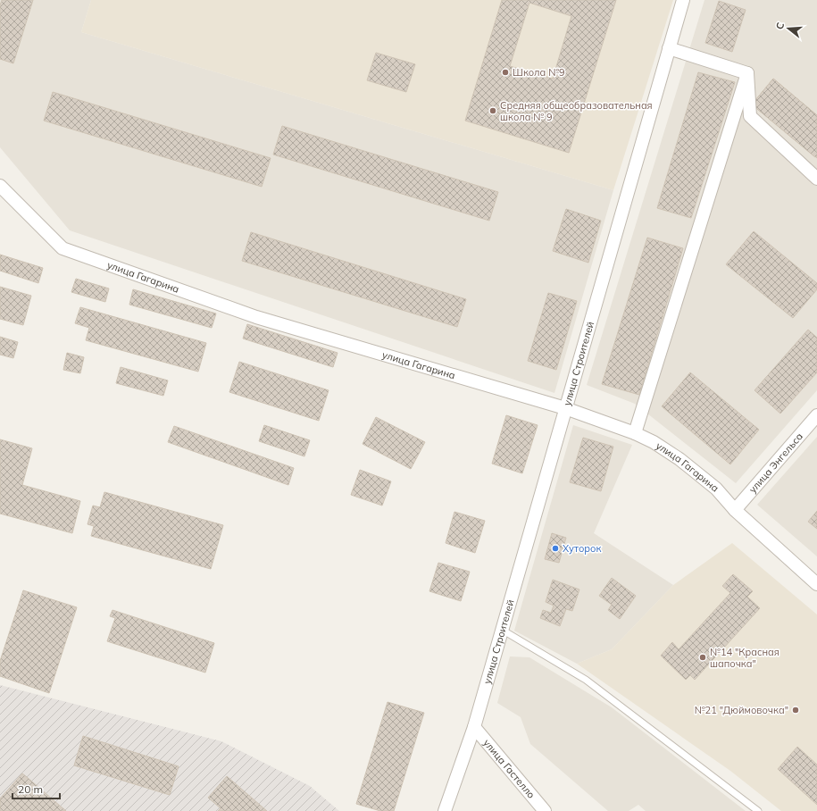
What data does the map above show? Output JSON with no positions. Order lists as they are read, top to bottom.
{
  "streets": {
    "street": [
      "улица Гагарина",
      "улица Строителей",
      "улица Энгельса",
      "улица Гастелло"
    ]
  },
  "crossings": [
    ["улица Гагарина", "улица Строителей"],
    ["улица Гагарина", "улица Энгельса"],
    ["улица Строителей", "улица Гастелло"]
  ],
  "places": [
    "Школа №9",
    "Средняя общеобразовательная школа № 9",
    "Хуторок",
    "№14 \"Красная шапочка\"",
    "№21 \"Дюймовочка\""
  ],
  "scale_bar": "20 m",
  "north": "left"
}
